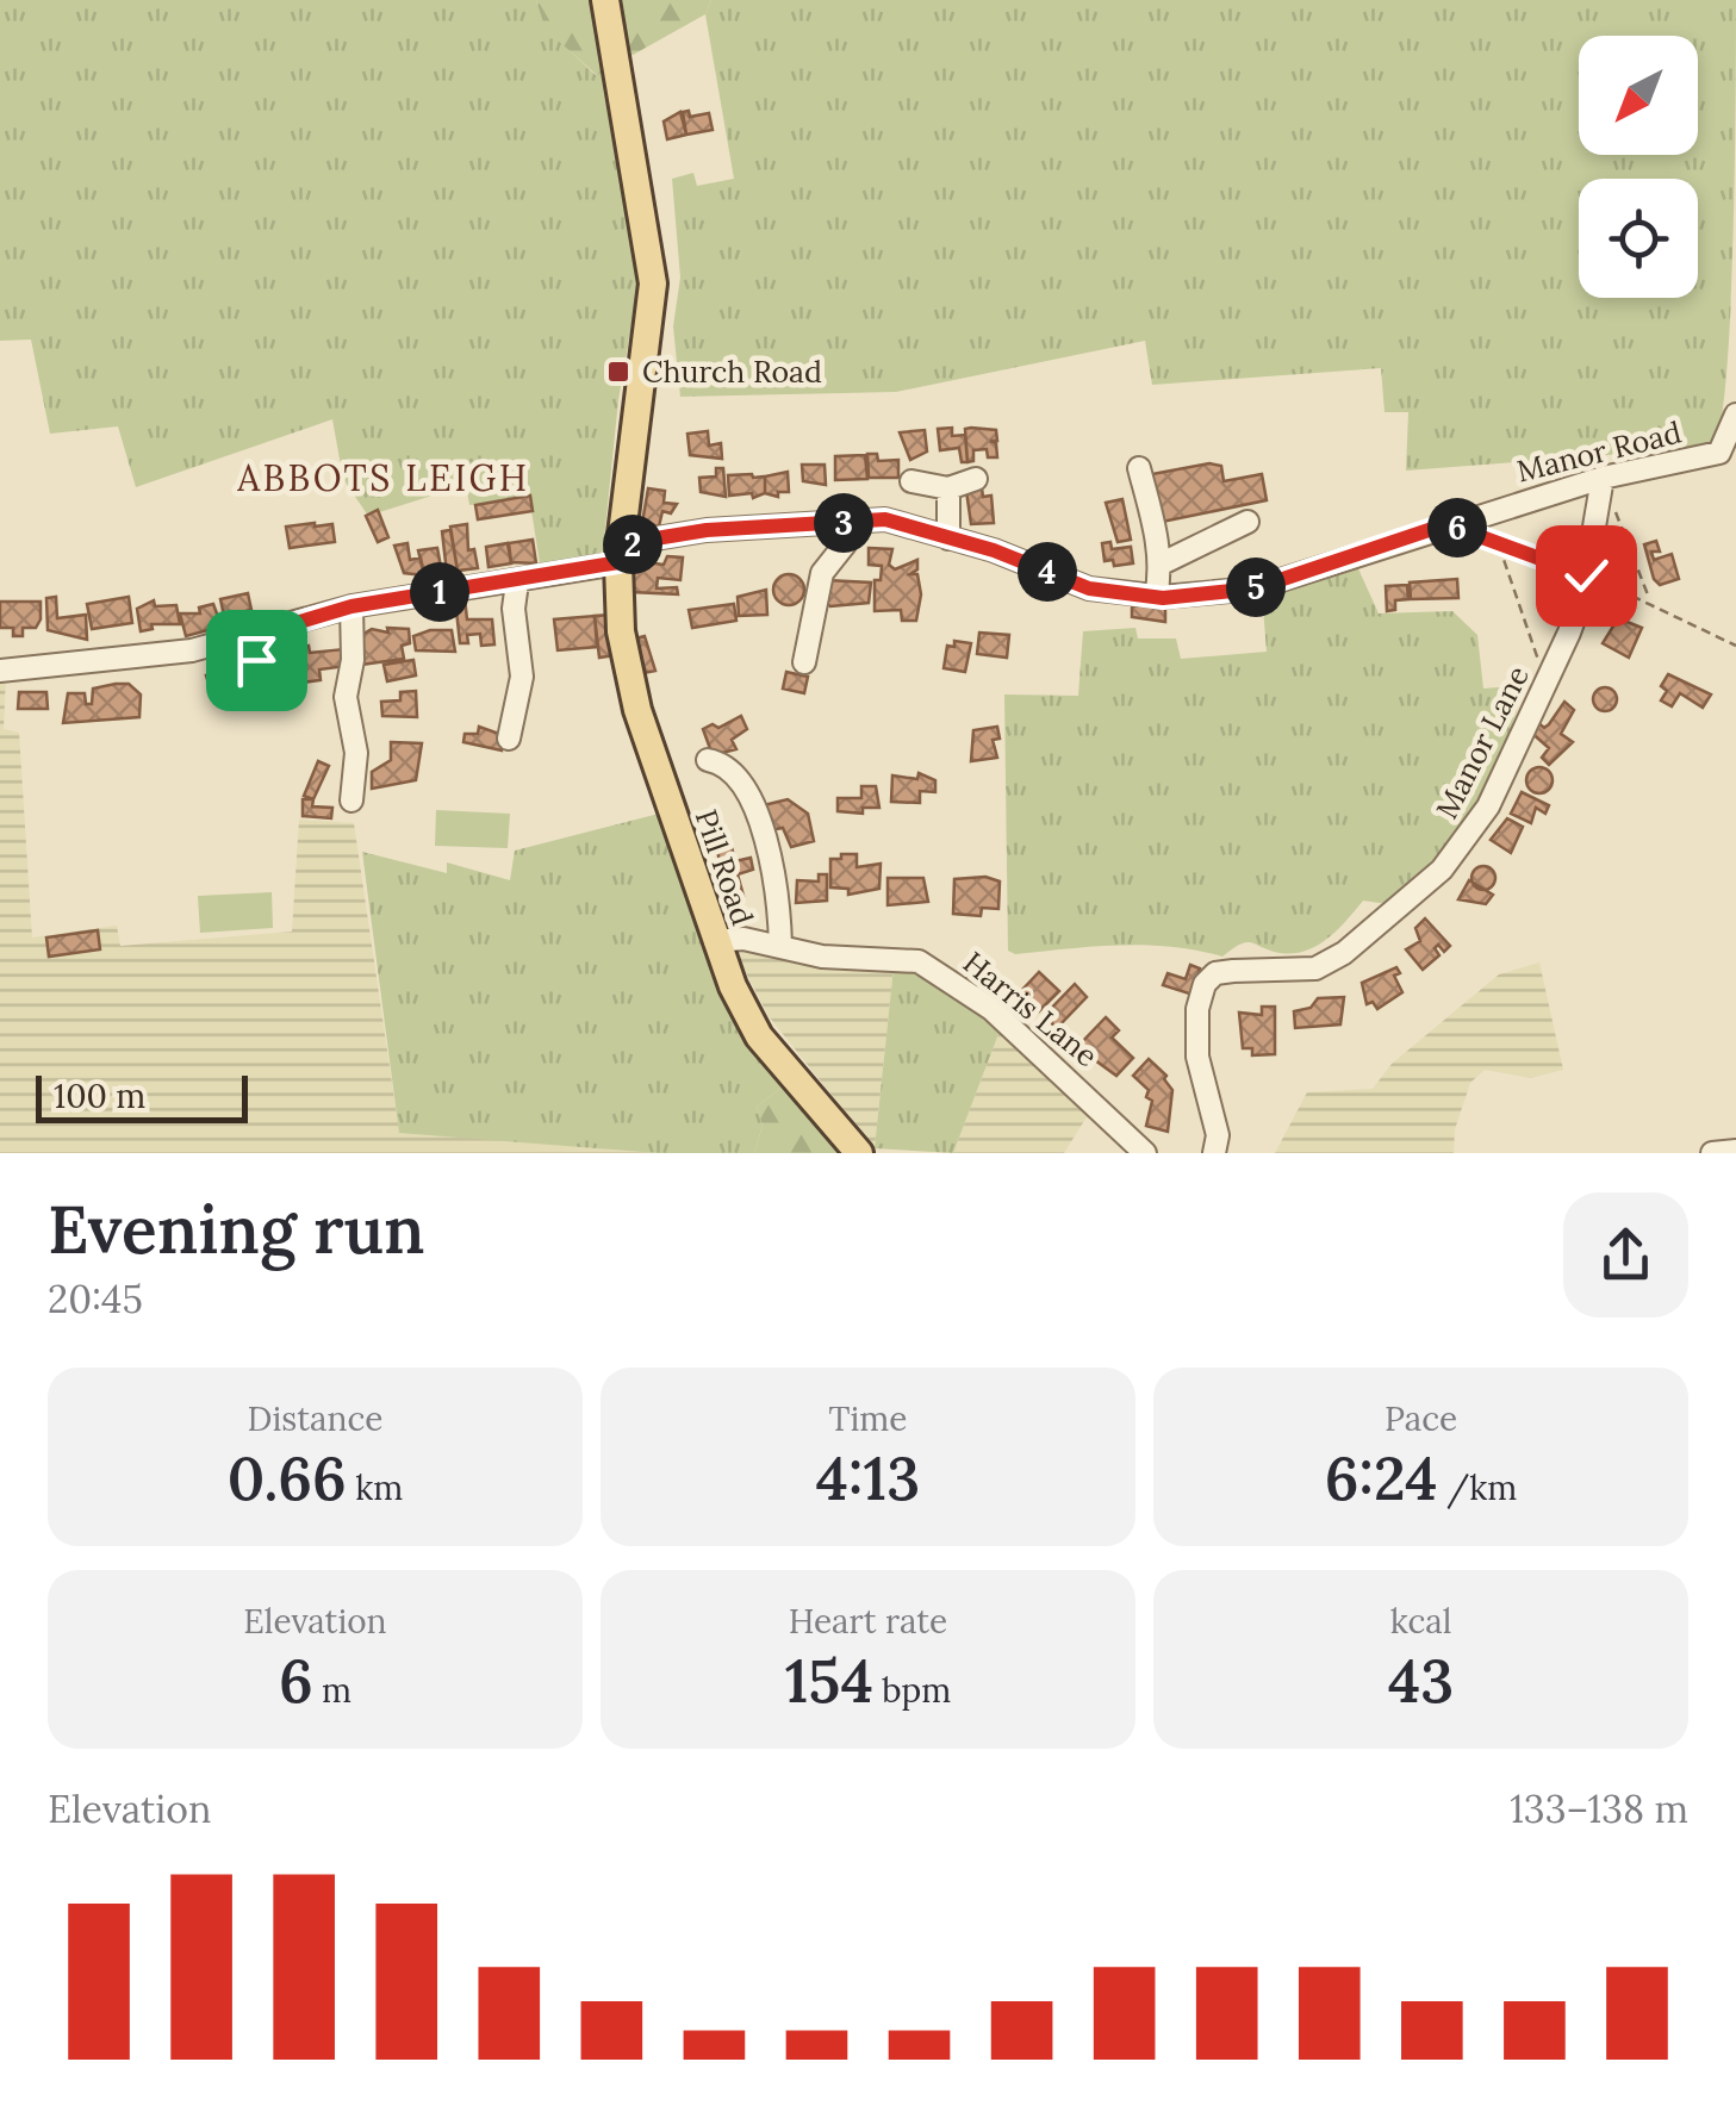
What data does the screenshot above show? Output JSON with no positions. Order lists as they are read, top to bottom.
{
  "streets": {
    "main road": ["Pill Road"],
    "street": ["Manor Road", "Manor Lane", "Harris Lane"]
  },
  "crossings": [
    ["Manor Road", "Manor Lane"],
    ["Manor Road", "Pill Road"],
    ["Pill Road", "Harris Lane"]
  ],
  "districts": ["ABBOTS LEIGH"],
  "places": {
    "transit": ["Church Road"]
  },
  "scale_bar": "100 m",
  "north": "bottom left",
  "page": {
    "pins": [
      "3",
      "6",
      "2",
      "4",
      "5",
      "1"
    ],
    "scale": "100 m",
    "heading": ["Evening run", "20:45"],
    "stats": [
      ["Distance", "0.66 km"],
      ["Time", "4:13"],
      ["Pace", "6:24 /km"],
      ["Elevation", "6 m"],
      ["Heart rate", "154 bpm"],
      ["kcal", "43"]
    ],
    "chart": ["Elevation", "133–138 m"]
  }
}
